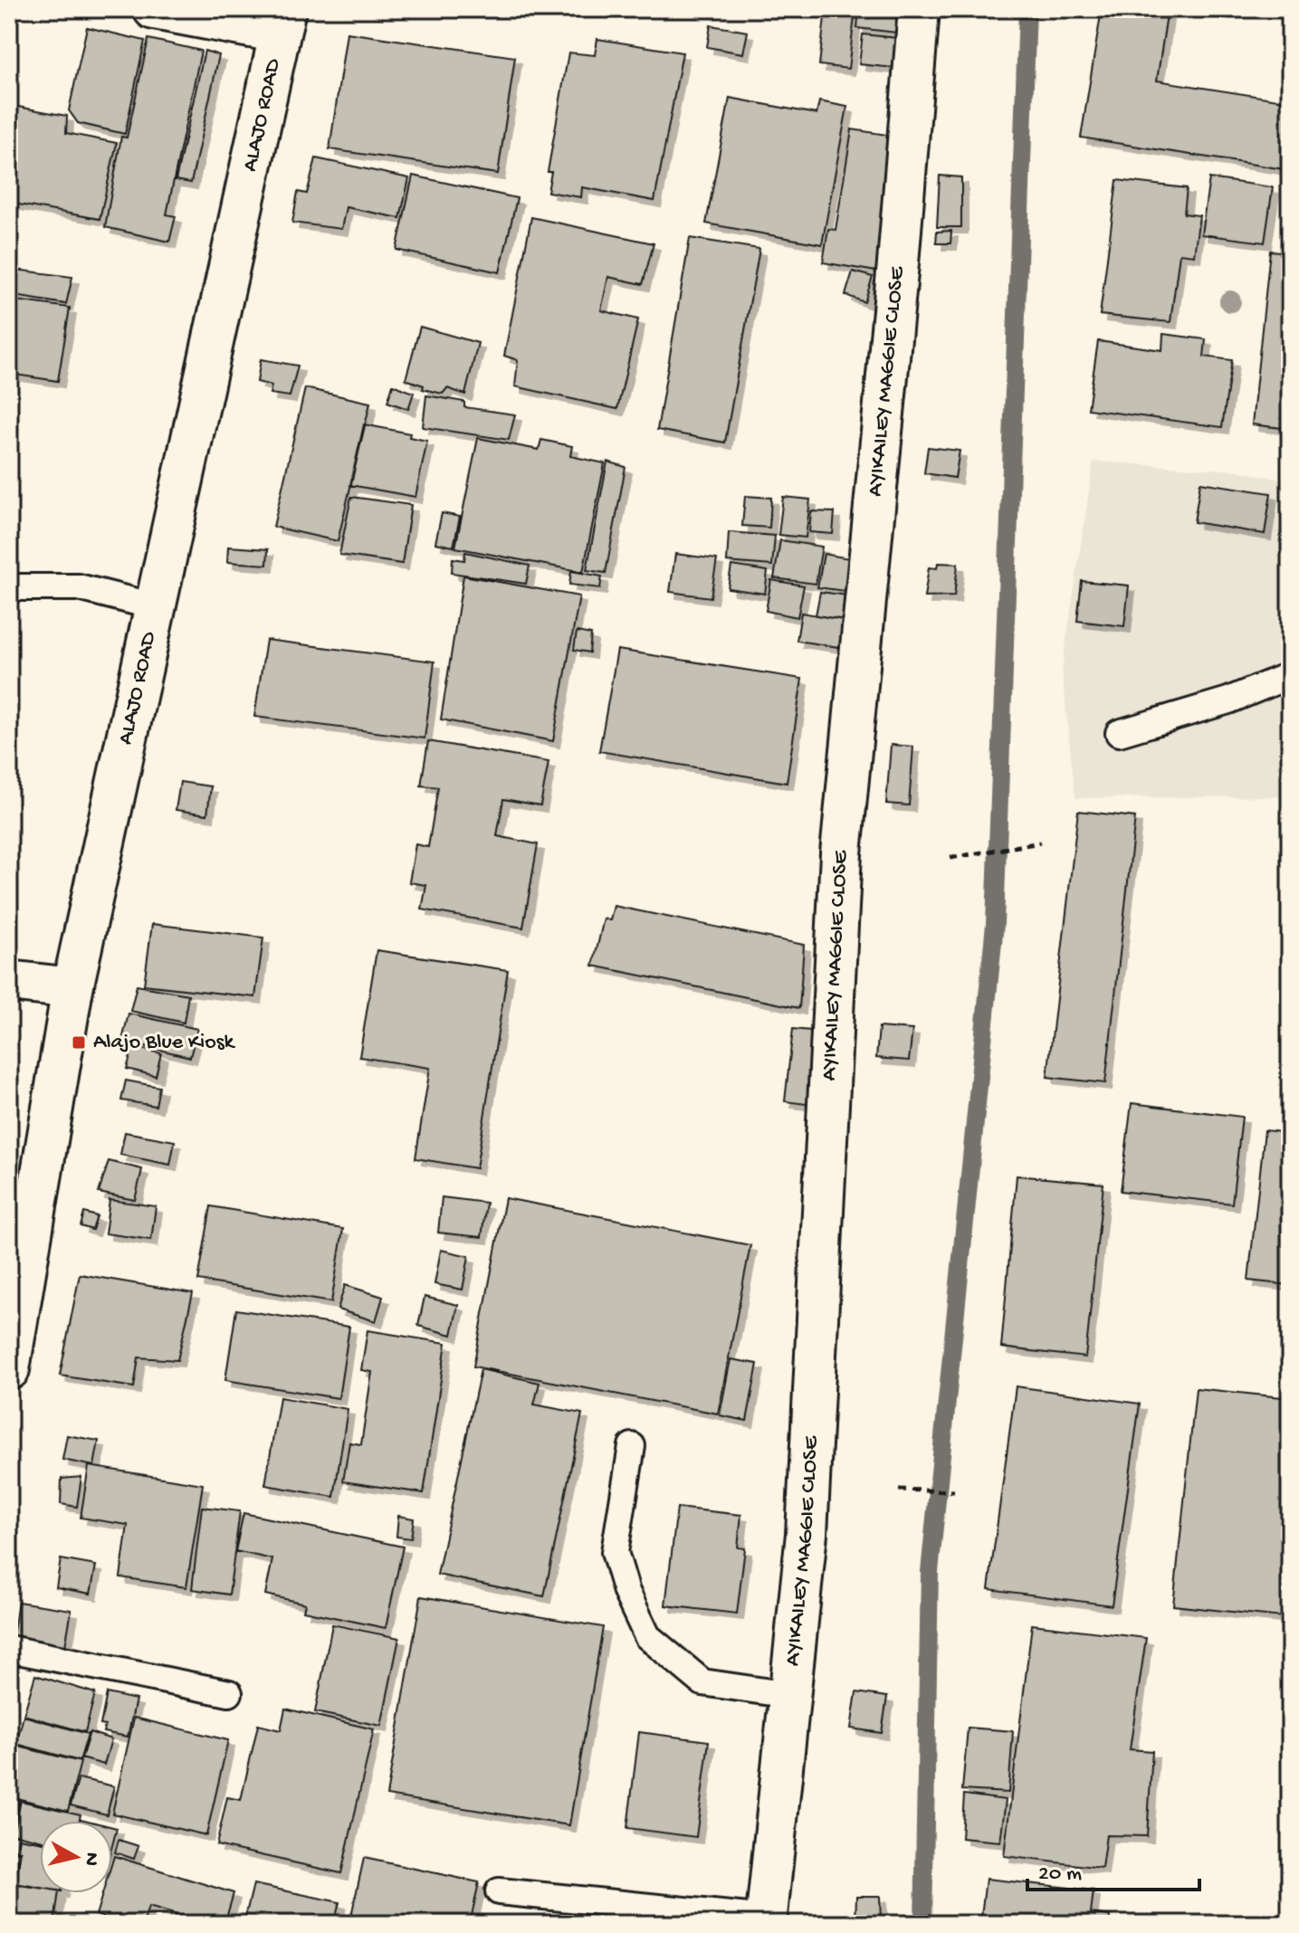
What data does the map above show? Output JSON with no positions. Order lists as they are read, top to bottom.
{
  "streets": {
    "street": ["ALAJO ROAD", "AYIKAILEY MAGGIE CLOSE"]
  },
  "places": {
    "transit": ["Alajo Blue Kiosk"]
  },
  "scale_bar": "20 m",
  "north": "right"
}
